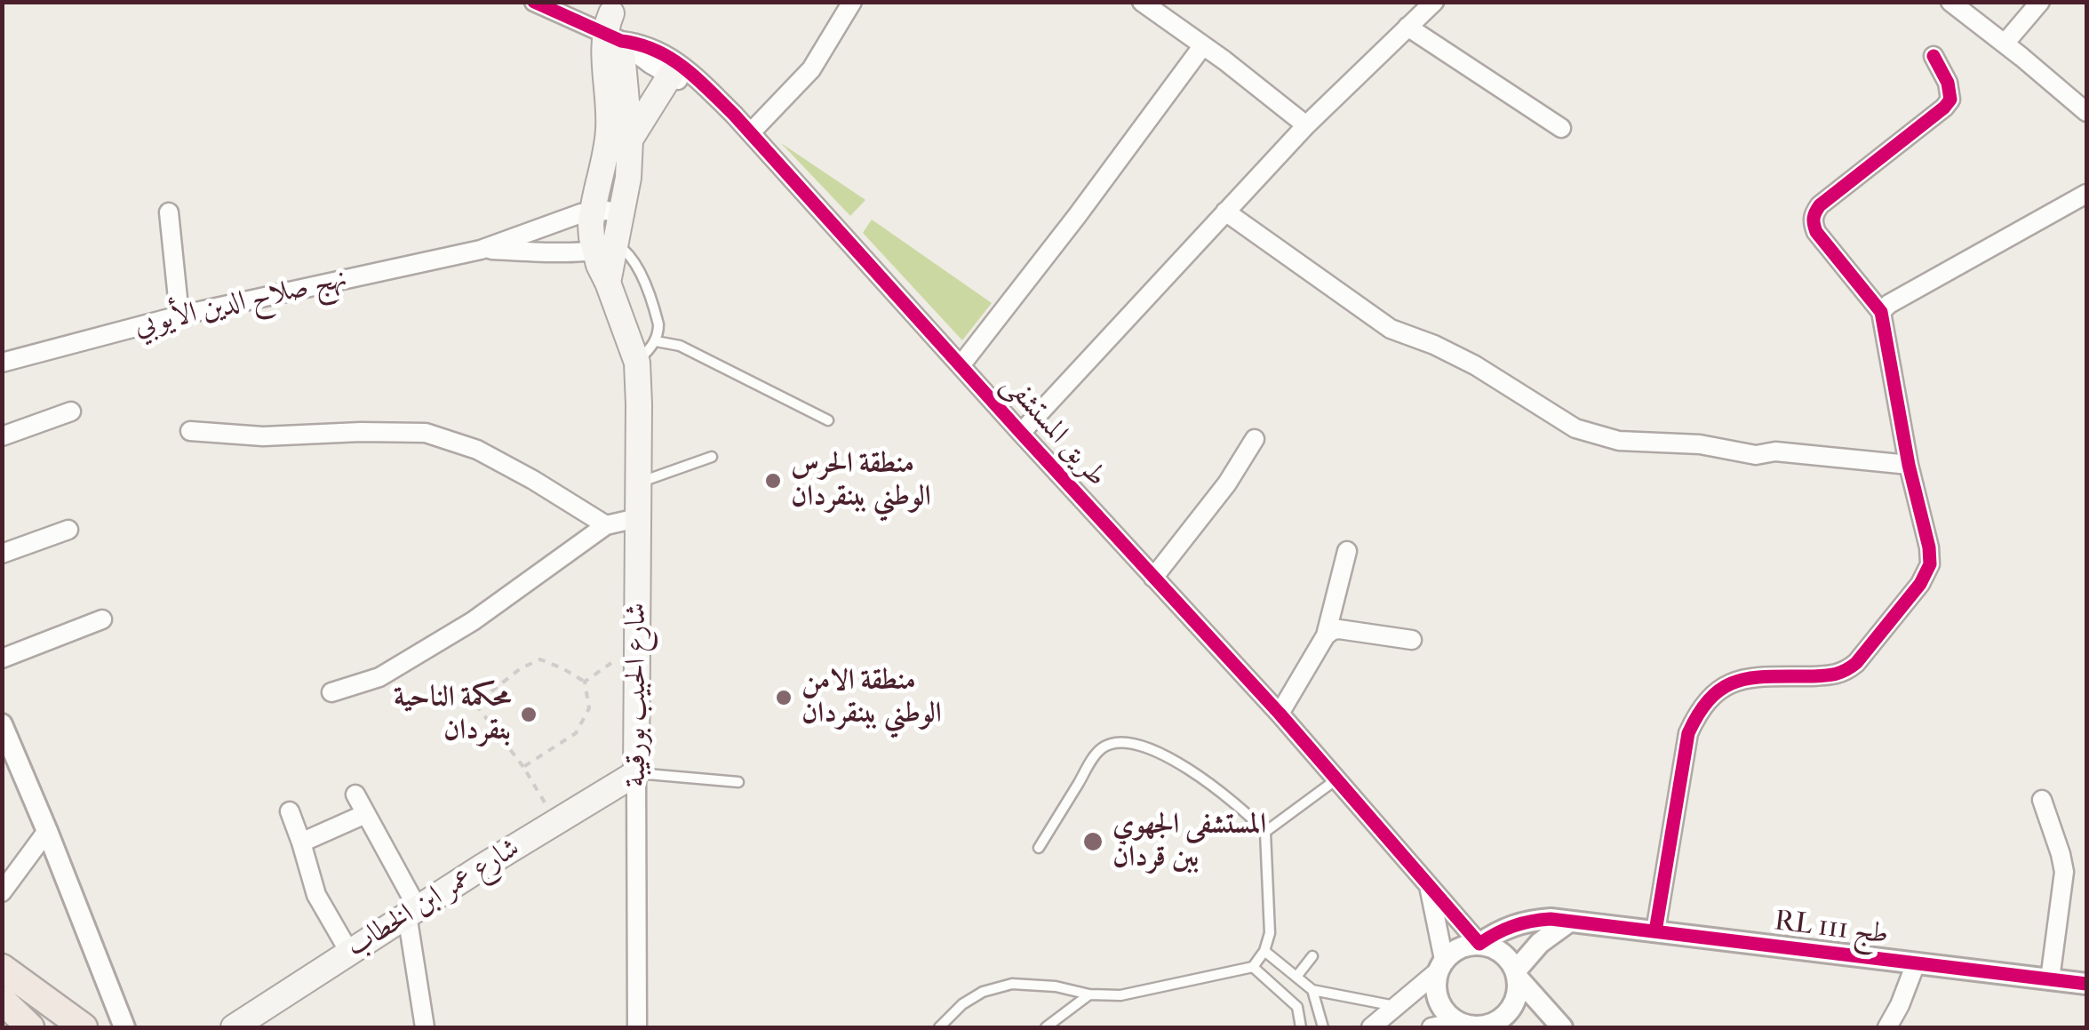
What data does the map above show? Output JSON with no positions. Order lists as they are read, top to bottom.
{
  "streets": {
    "main road": ["شارع الحبيب بورقيبة", "شارع عمر ابن الخطاب"],
    "street": ["نهج صلاح الدين الأيوبي", "طريق المستشفى", "RL طج 111"]
  },
  "crossings": [
    ["طريق المستشفى", "شارع الحبيب بورقيبة"],
    ["طريق المستشفى", "RL طج 111"],
    ["شارع الحبيب بورقيبة", "شارع عمر ابن الخطاب"]
  ],
  "places": [
    "منطقة الحرس الوطني ببنقردان",
    "منطقة الامن الوطني ببنقردان",
    "محكمة الناحية بنقردان",
    "المستشفى الجهوي ببن قردان"
  ]
}
